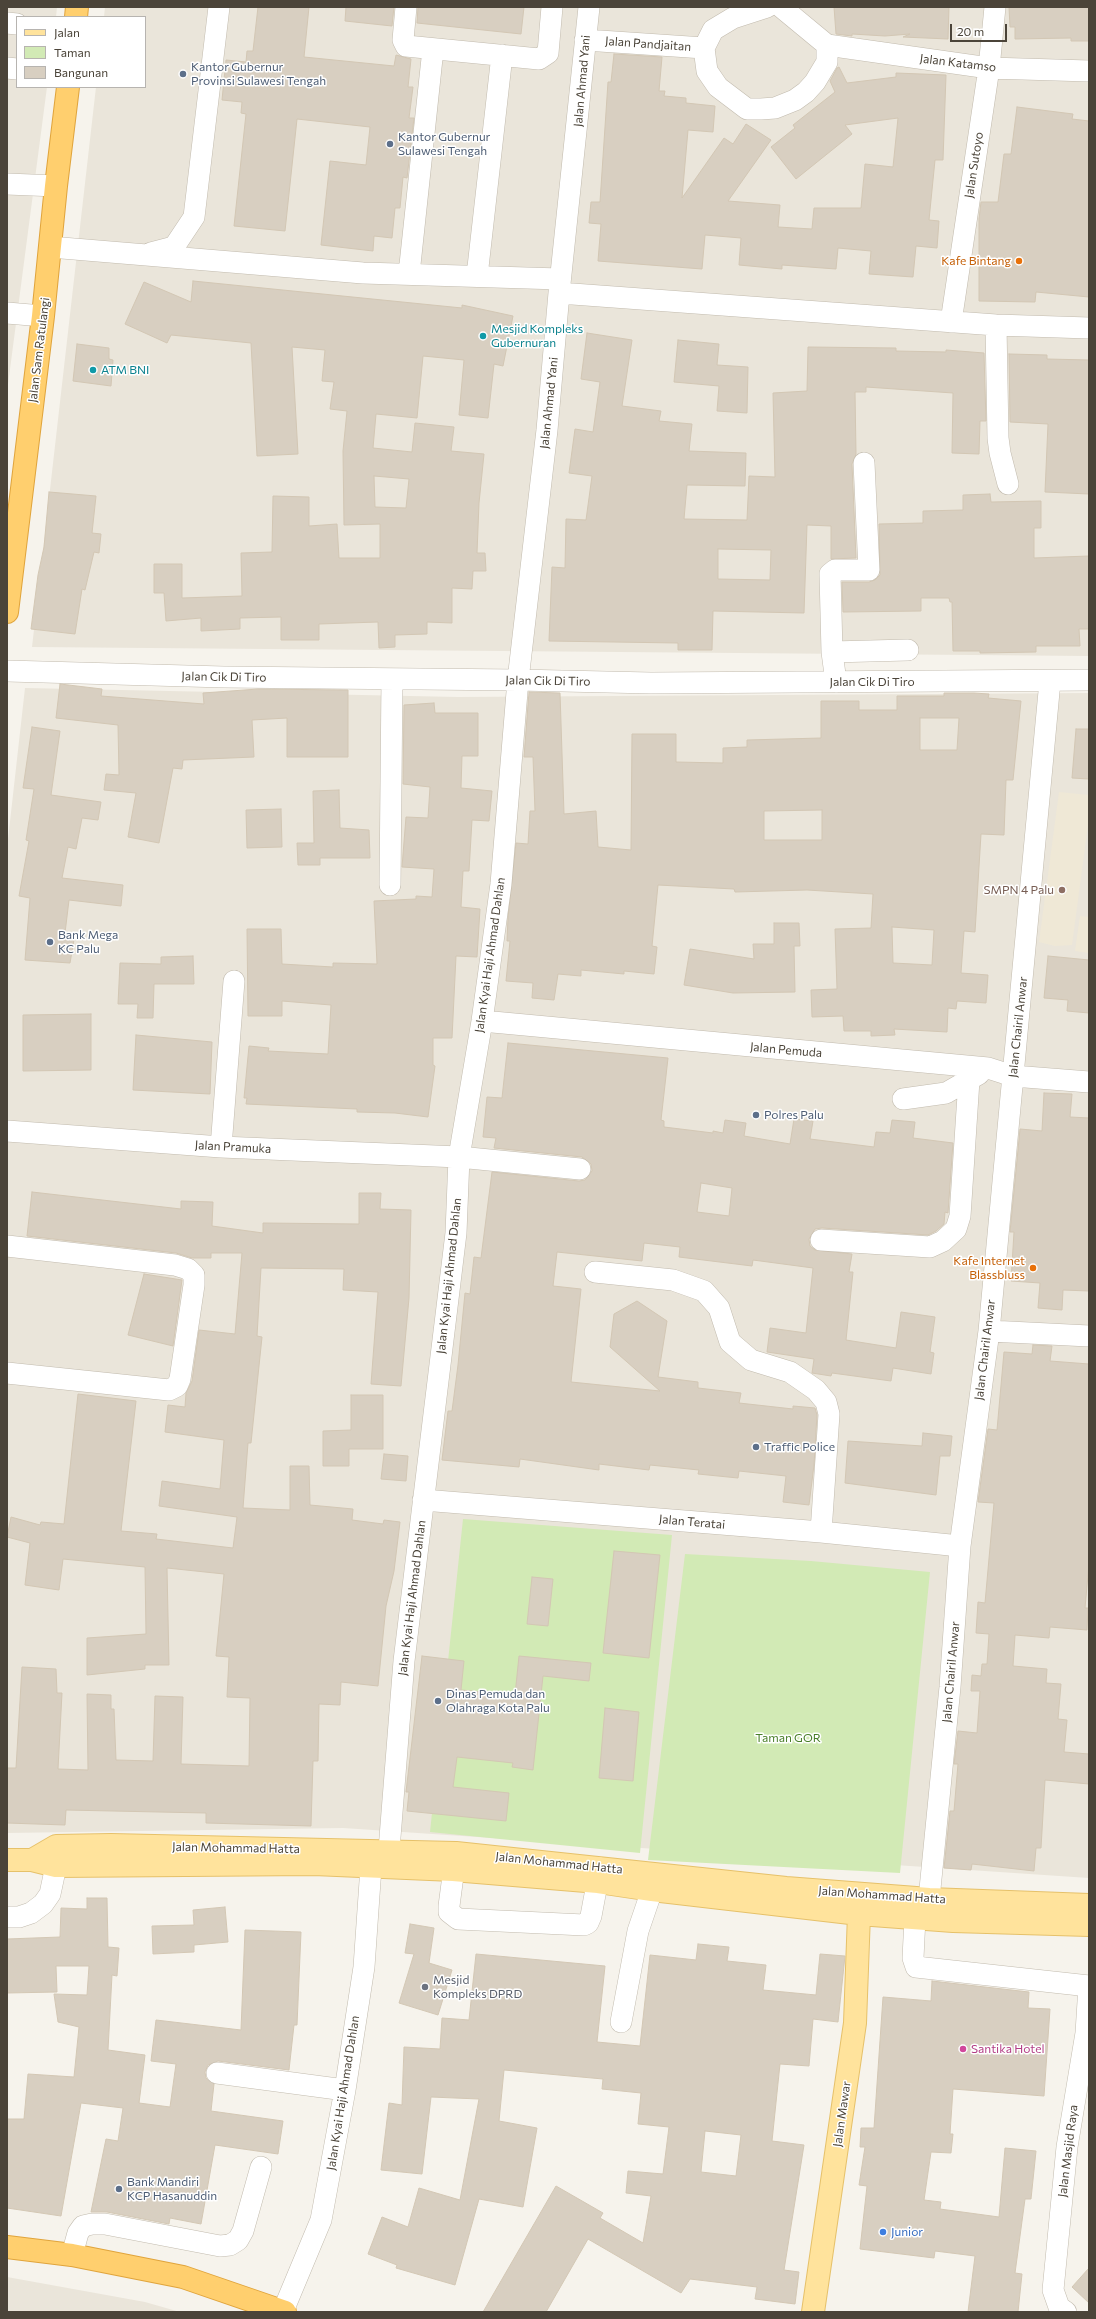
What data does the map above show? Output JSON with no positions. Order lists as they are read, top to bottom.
{
  "streets": {
    "highway": ["Jalan Sam Ratulangi"],
    "main road": ["Jalan Mohammad Hatta", "Jalan Mawar"],
    "street": [
      "Jalan Pandjaitan",
      "Jalan Katamso",
      "Jalan Ahmad Yani",
      "Jalan Sutoyo",
      "Jalan Cik Di Tiro",
      "Jalan Kyai Haji Ahmad Dahlan",
      "Jalan Chairil Anwar",
      "Jalan Pemuda",
      "Jalan Pramuka",
      "Jalan Teratai",
      "Jalan Masjid Raya"
    ]
  },
  "crossings": [
    ["Jalan Pandjaitan", "Jalan Ahmad Yani"],
    ["Jalan Katamso", "Jalan Sutoyo"],
    ["Jalan Ahmad Yani", "Jalan Cik Di Tiro"],
    ["Jalan Ahmad Yani", "Jalan Kyai Haji Ahmad Dahlan"],
    ["Jalan Cik Di Tiro", "Jalan Kyai Haji Ahmad Dahlan"],
    ["Jalan Cik Di Tiro", "Jalan Chairil Anwar"],
    ["Jalan Kyai Haji Ahmad Dahlan", "Jalan Pemuda"],
    ["Jalan Kyai Haji Ahmad Dahlan", "Jalan Pramuka"],
    ["Jalan Kyai Haji Ahmad Dahlan", "Jalan Teratai"],
    ["Jalan Kyai Haji Ahmad Dahlan", "Jalan Mohammad Hatta"],
    ["Jalan Chairil Anwar", "Jalan Pemuda"],
    ["Jalan Chairil Anwar", "Jalan Teratai"],
    ["Jalan Chairil Anwar", "Jalan Mohammad Hatta"],
    ["Jalan Mohammad Hatta", "Jalan Mawar"]
  ],
  "parks": ["Taman GOR"],
  "places": [
    "Kantor Gubernur Provinsi Sulawesi Tengah",
    "Kantor Gubernur Sulawesi Tengah",
    "Kafe Bintang",
    "Mesjid Kompleks Gubernuran",
    "ATM BNI",
    "SMPN 4 Palu",
    "Bank Mega KC Palu",
    "Polres Palu",
    "Kafe Internet Blassbluss",
    "Traffic Police",
    "Dinas Pemuda dan Olahraga Kota Palu",
    "Mesjid Kompleks DPRD",
    "Santika Hotel",
    "Bank Mandiri KCP Hasanuddin",
    "Junior"
  ],
  "legend": ["Jalan", "Taman", "Bangunan"],
  "scale_bar": "20 m"
}
